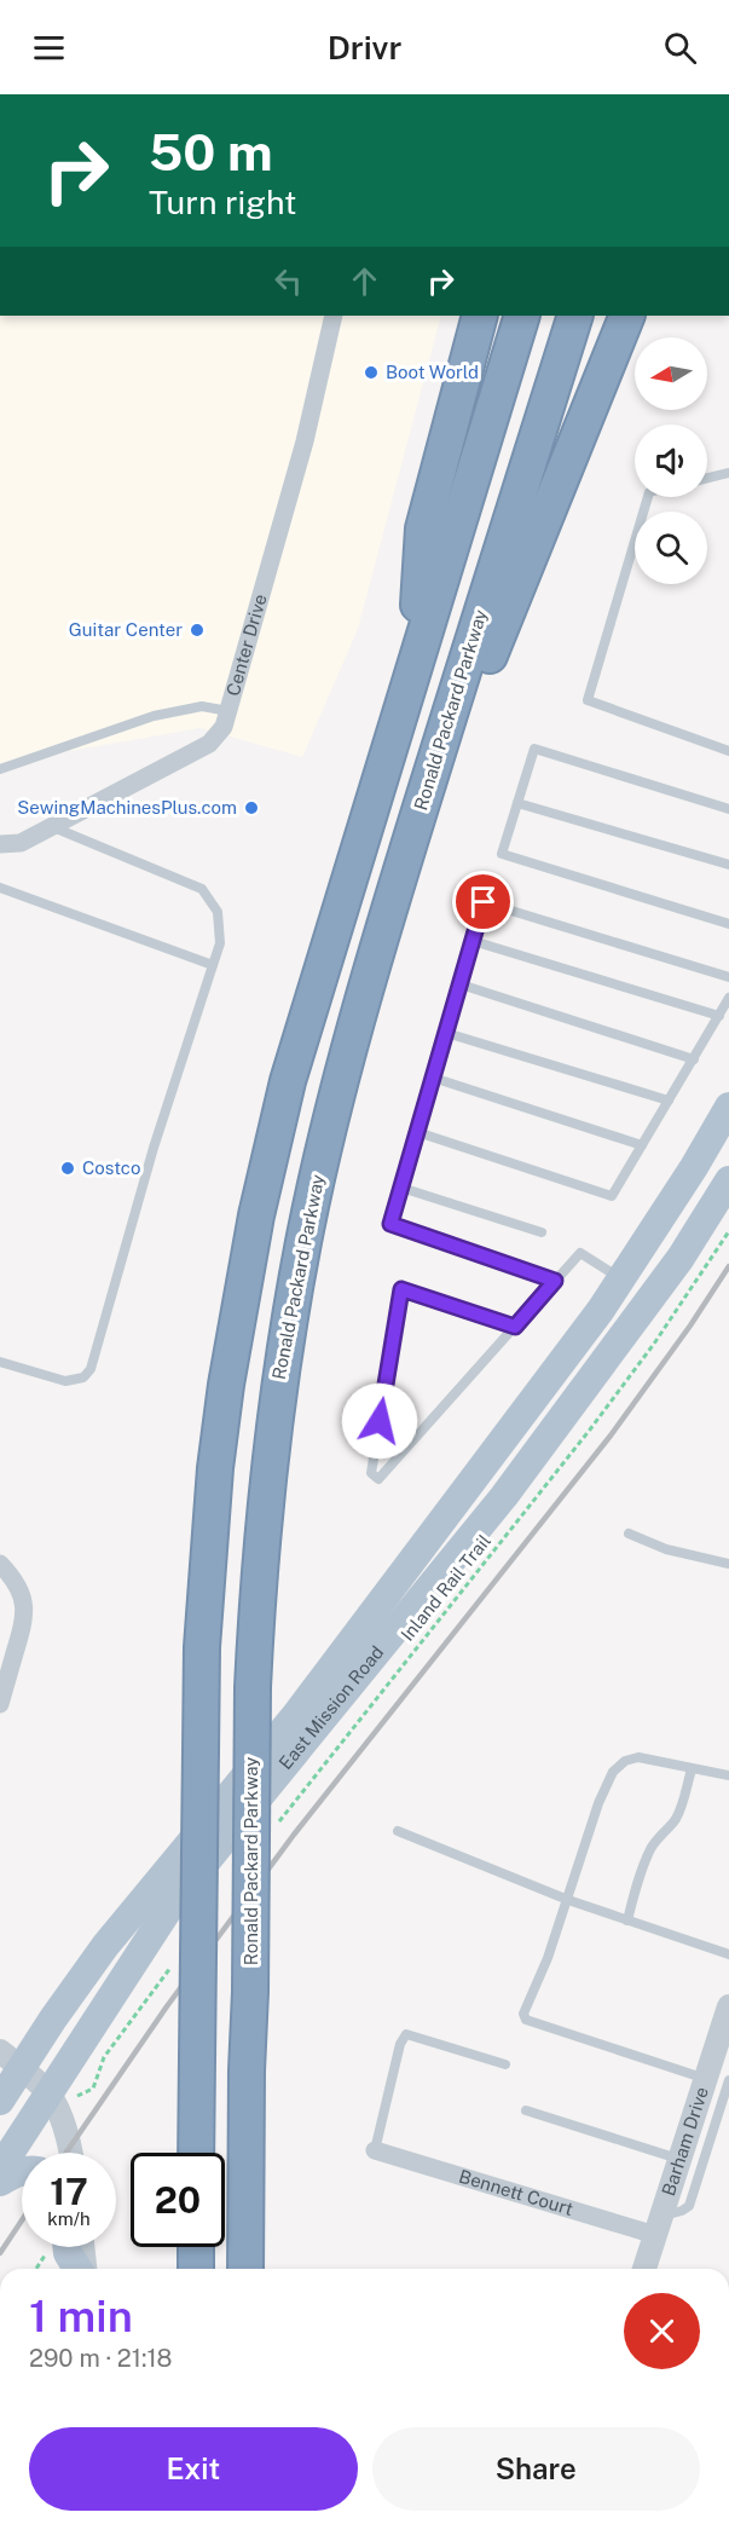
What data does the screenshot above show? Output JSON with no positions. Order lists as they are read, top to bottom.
{
  "streets": {
    "highway": ["Ronald Packard Parkway"],
    "main road": ["East Mission Road"],
    "street": ["Center Drive", "Barham Drive", "Bennett Court"],
    "path": ["Inland Rail Trail"]
  },
  "crossings": [
    ["Barham Drive", "Bennett Court"]
  ],
  "places": [
    "Boot World",
    "Guitar Center",
    "SewingMachinesPlus.com",
    "Costco"
  ],
  "north": "left",
  "page": {
    "header": "Drivr",
    "turn": ["50 m", "Turn right"],
    "speed": "17 km/h",
    "limit": "20",
    "heading": ["1 min", "290 m · 21:18"],
    "buttons": ["Exit", "Share"]
  }
}
